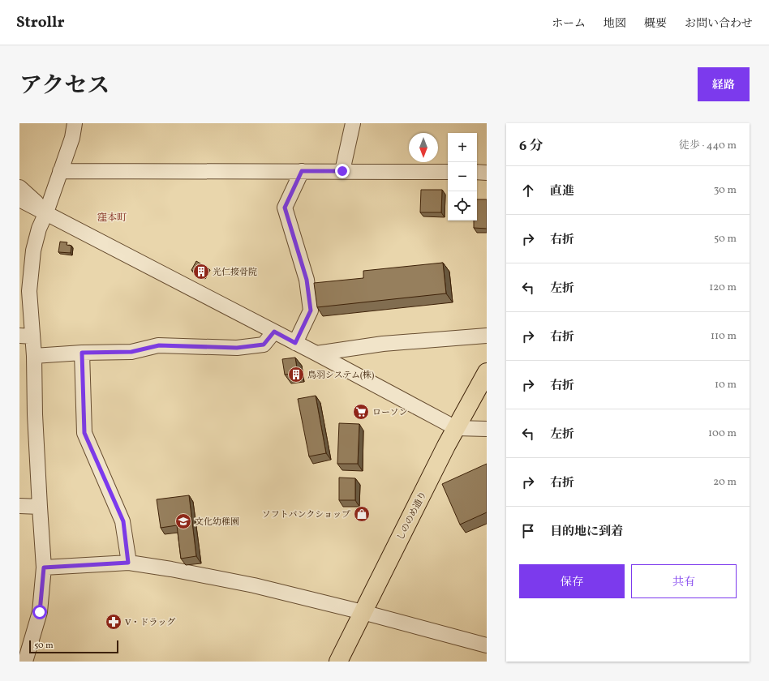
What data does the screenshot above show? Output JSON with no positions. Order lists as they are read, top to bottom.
{
  "streets": {
    "main road": ["しののめ通り"]
  },
  "districts": ["窪本町"],
  "places": {
    "building": ["光仁接骨院", "鳥羽システム(株)"],
    "supermarket": ["ローソン"],
    "shop": ["ソフトバンクショップ"],
    "school or university": ["文化幼稚園"],
    "pharmacy": ["V・ドラッグ"]
  },
  "scale_bar": "50 m",
  "north": "bottom",
  "page": {
    "header": "Strollr",
    "nav": [
      "ホーム",
      "地図",
      "概要",
      "お問い合わせ"
    ],
    "title": "アクセス",
    "buttons": [
      "経路",
      ["保存", "共有"]
    ],
    "heading": ["6 分", "徒歩 · 440 m"],
    "map_buttons": ["+", "−"],
    "list": [
      ["直進", "30 m"],
      ["右折", "50 m"],
      ["左折", "120 m"],
      ["右折", "110 m"],
      ["右折", "10 m"],
      ["左折", "100 m"],
      ["右折", "20 m"],
      "目的地に到着"
    ],
    "scale": "50 m"
  }
}
